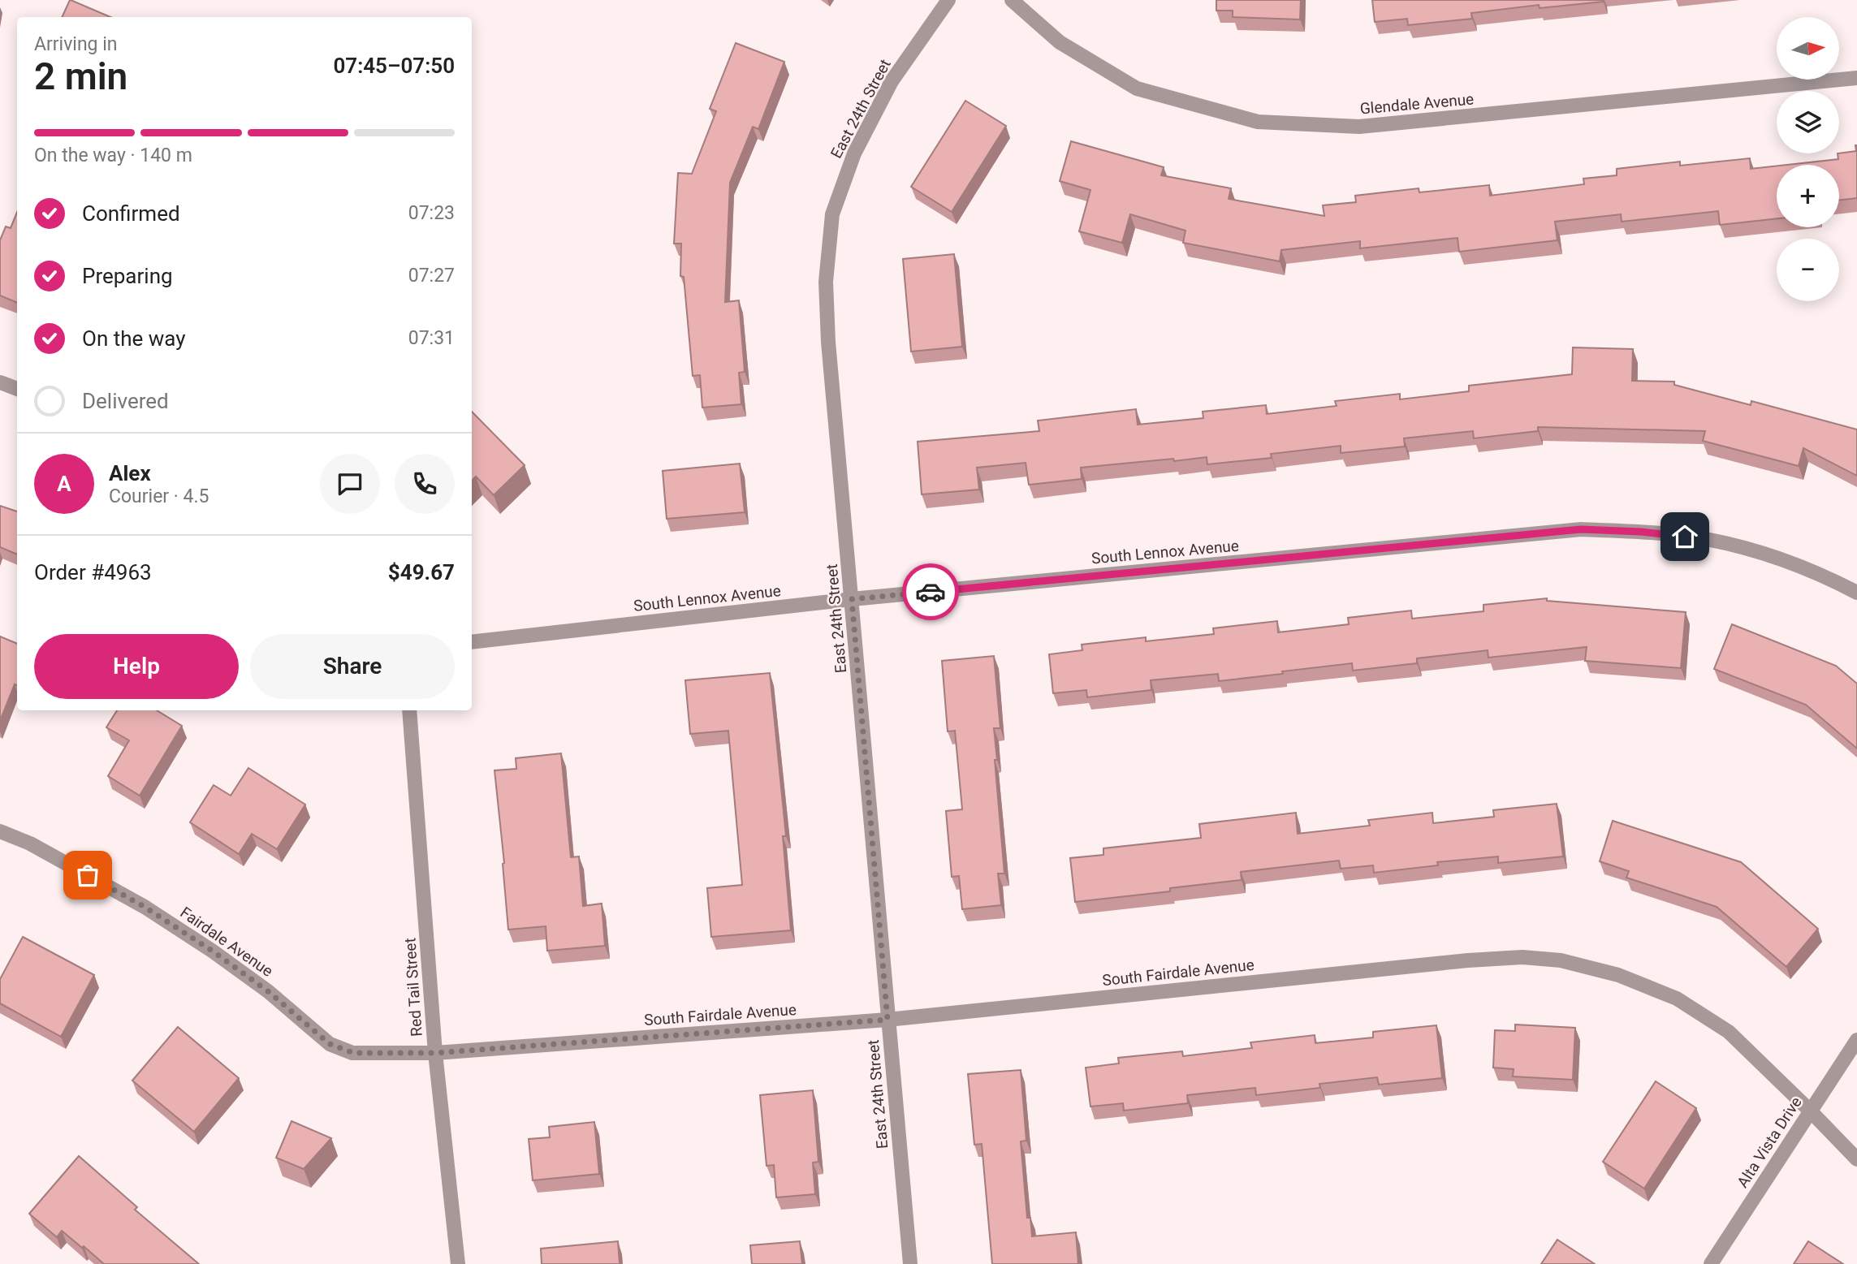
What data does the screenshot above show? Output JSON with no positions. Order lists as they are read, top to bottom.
{
  "streets": {
    "street": [
      "Glendale Avenue",
      "East 24th Street",
      "South Lennox Avenue",
      "Fairdale Avenue",
      "South Fairdale Avenue",
      "Red Tail Street",
      "Alta Vista Drive"
    ]
  },
  "crossings": [
    ["East 24th Street", "South Lennox Avenue"],
    ["East 24th Street", "South Fairdale Avenue"],
    ["Fairdale Avenue", "South Fairdale Avenue"],
    ["Fairdale Avenue", "Red Tail Street"],
    ["South Fairdale Avenue", "Red Tail Street"],
    ["South Fairdale Avenue", "Alta Vista Drive"]
  ],
  "north": "right",
  "page": {
    "map_buttons": ["+", "−"],
    "heading": ["2 min", "Arriving in", "07:45–07:50"],
    "panel": [
      "Alex",
      "Courier · 4.5",
      "Order #4963",
      "$49.67"
    ],
    "bar": "On the way · 140 m",
    "list": [
      ["Confirmed", "07:23"],
      ["Preparing", "07:27"],
      ["On the way", "07:31"],
      "Delivered"
    ],
    "round": "A",
    "buttons": ["Help", "Share"]
  }
}
